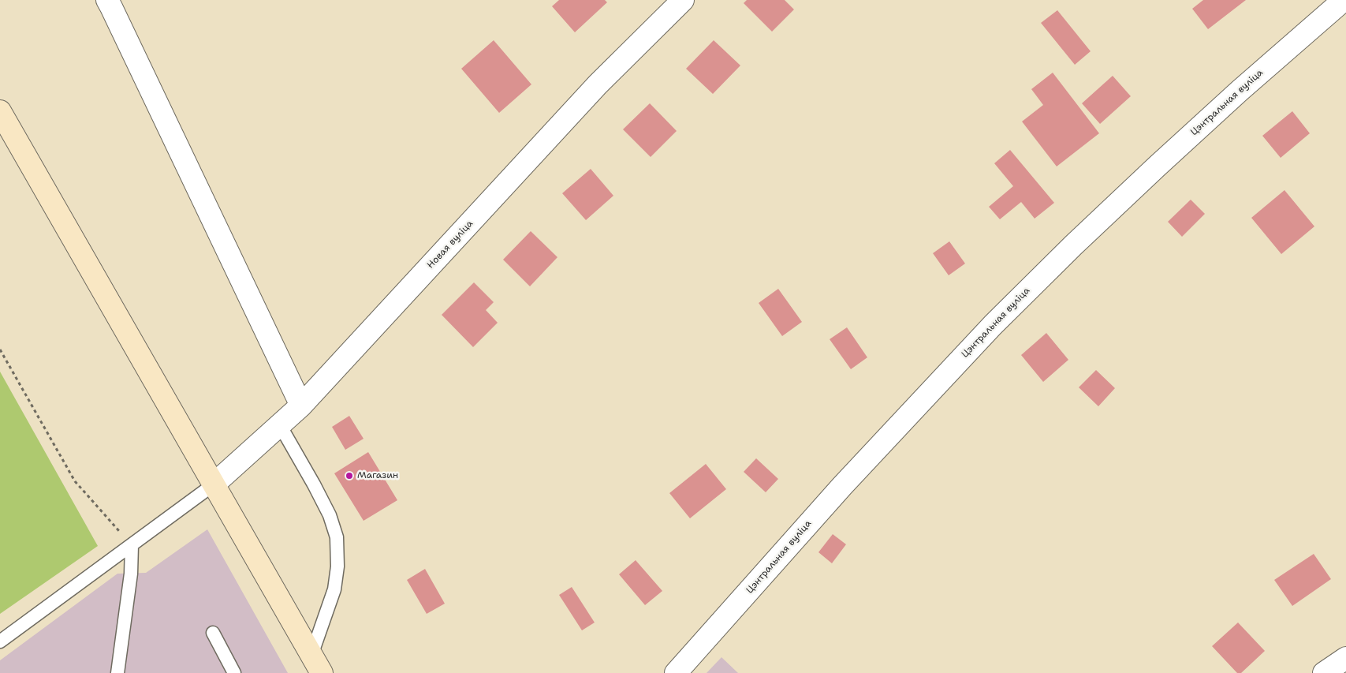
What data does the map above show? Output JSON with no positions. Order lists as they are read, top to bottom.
{
  "streets": {
    "street": ["Цэнтральная вуліца", "Новая вуліца"]
  },
  "places": ["Магазин"]
}
